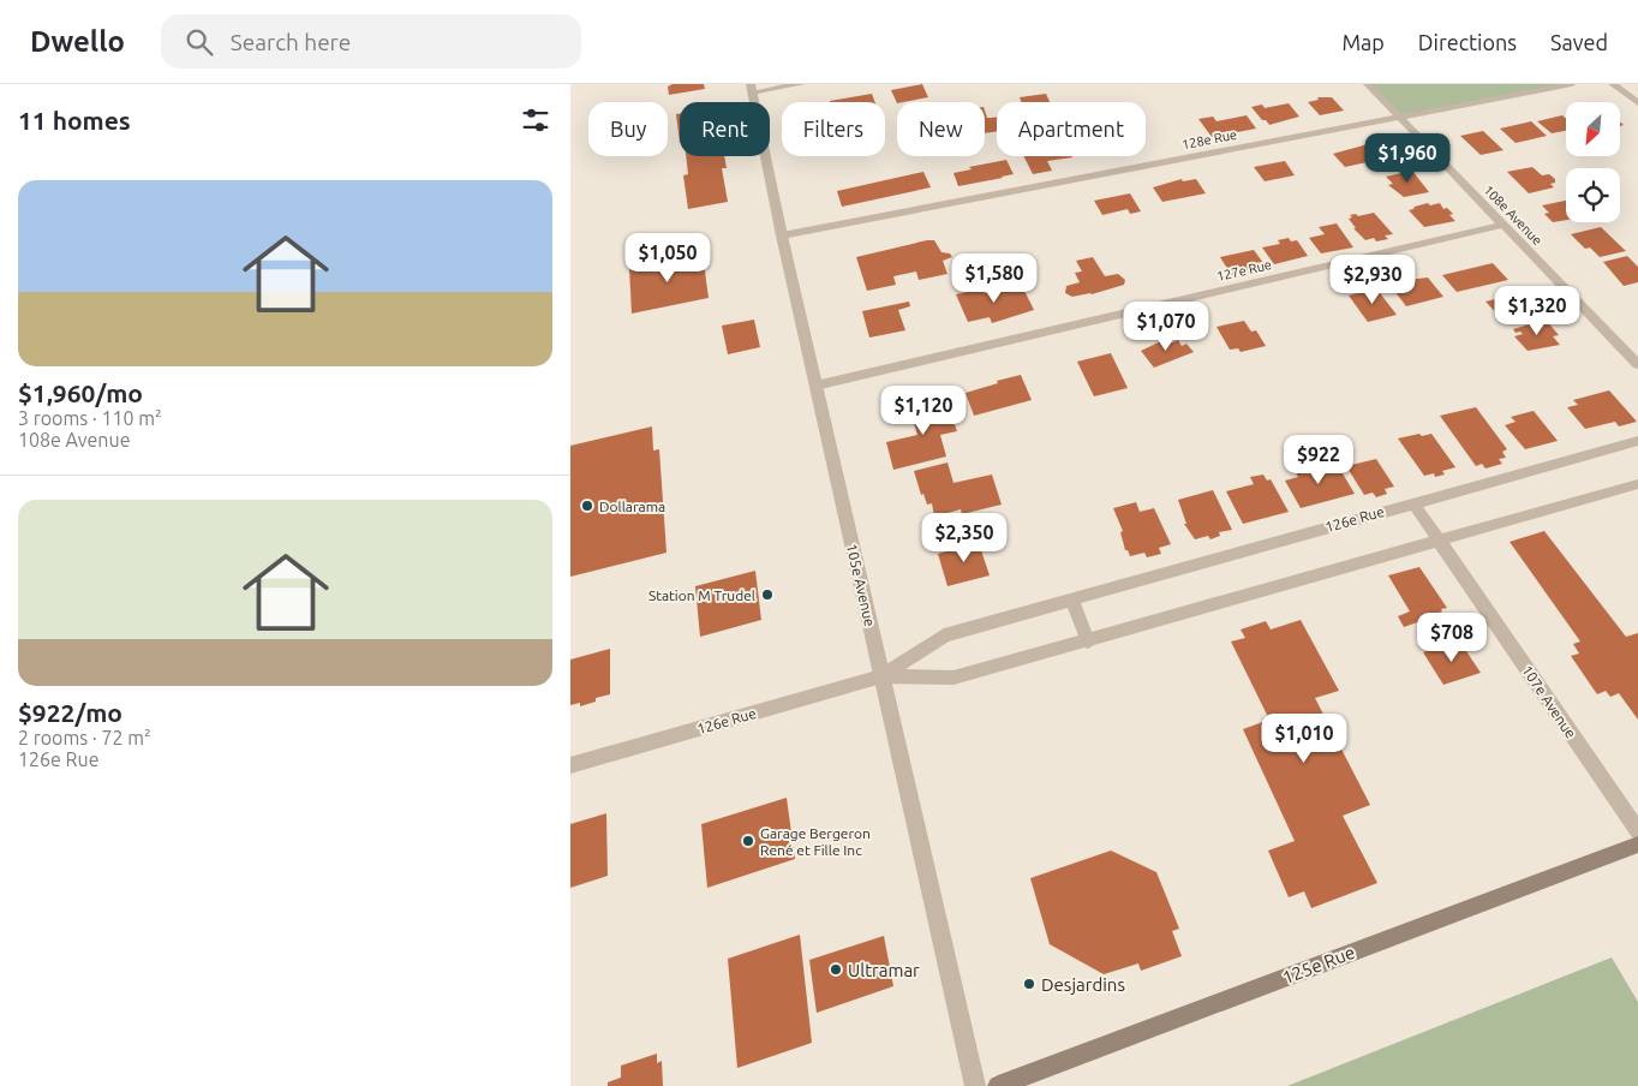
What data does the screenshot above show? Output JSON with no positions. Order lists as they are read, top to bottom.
{
  "streets": {
    "main road": ["125e Rue"],
    "street": [
      "128e Rue",
      "108e Avenue",
      "127e Rue",
      "126e Rue",
      "105e Avenue",
      "107e Avenue"
    ]
  },
  "crossings": [
    ["128e Rue", "108e Avenue"],
    ["128e Rue", "105e Avenue"],
    ["108e Avenue", "127e Rue"],
    ["127e Rue", "105e Avenue"],
    ["126e Rue", "105e Avenue"],
    ["126e Rue", "107e Avenue"]
  ],
  "places": [
    "Dollarama",
    "Station M Trudel",
    "Garage Bergeron René et Fille Inc",
    "Ultramar",
    "Desjardins"
  ],
  "north": "bottom left",
  "page": {
    "header": "Dwello",
    "search": "Search here",
    "nav": ["Map", "Directions", "Saved"],
    "heading": "11 homes",
    "chip": [
      "Buy",
      "Rent",
      "Filters",
      "New",
      "Apartment"
    ],
    "price": [
      "$1,960",
      "$1,050",
      "$1,580",
      "$2,930",
      "$1,320",
      "$1,070",
      "$1,120",
      "$922",
      "$2,350",
      "$708",
      "$1,010"
    ],
    "list": [
      {
        "name": "$1,960/mo",
        "note": "3 rooms · 110 m² · 108e Avenue"
      },
      {
        "name": "$922/mo",
        "note": "2 rooms · 72 m² · 126e Rue"
      }
    ]
  }
}
